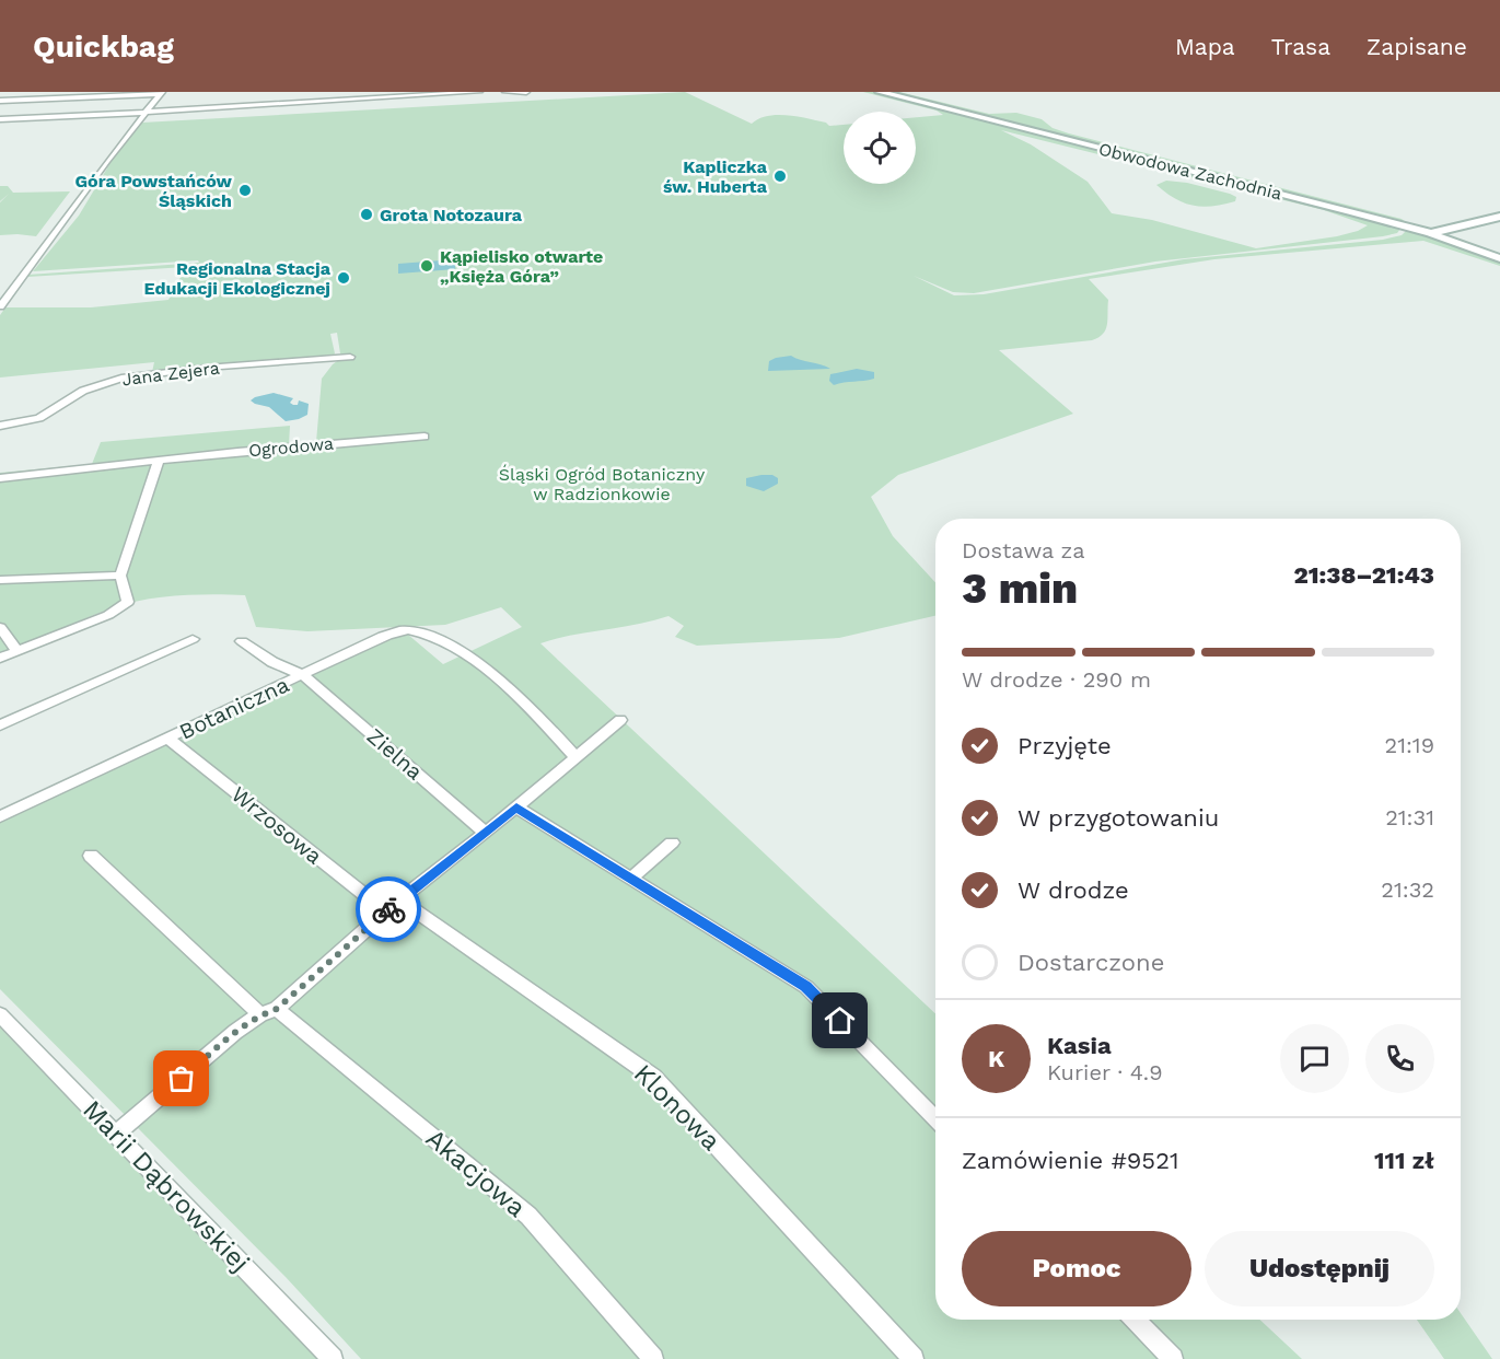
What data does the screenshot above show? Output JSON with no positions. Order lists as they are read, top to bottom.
{
  "streets": {
    "main road": ["Obwodowa Zachodnia"],
    "street": [
      "Jana Zejera",
      "Ogrodowa",
      "Botaniczna",
      "Zielna",
      "Wrzosowa",
      "Klonowa",
      "Akacjowa",
      "Marii Dąbrowskiej"
    ]
  },
  "crossings": [
    ["Botaniczna", "Zielna"],
    ["Botaniczna", "Wrzosowa"]
  ],
  "parks": ["Śląski Ogród Botaniczny w Radzionkowie"],
  "places": [
    "Kapliczka św. Huberta",
    "Góra Powstańców Śląskich",
    "Grota Notozaura",
    "Kąpielisko otwarte „Księża Góra”",
    "Regionalna Stacja Edukacji Ekologicznej"
  ],
  "page": {
    "header": "Quickbag",
    "nav": ["Mapa", "Trasa", "Zapisane"],
    "heading": ["3 min", "Dostawa za", "21:38–21:43"],
    "panel": [
      "Kasia",
      "Kurier · 4.9",
      "Zamówienie #9521",
      "111 zł"
    ],
    "bar": "W drodze · 290 m",
    "list": [
      ["Przyjęte", "21:19"],
      ["W przygotowaniu", "21:31"],
      ["W drodze", "21:32"],
      "Dostarczone"
    ],
    "round": "K",
    "buttons": ["Pomoc", "Udostępnij"]
  }
}
